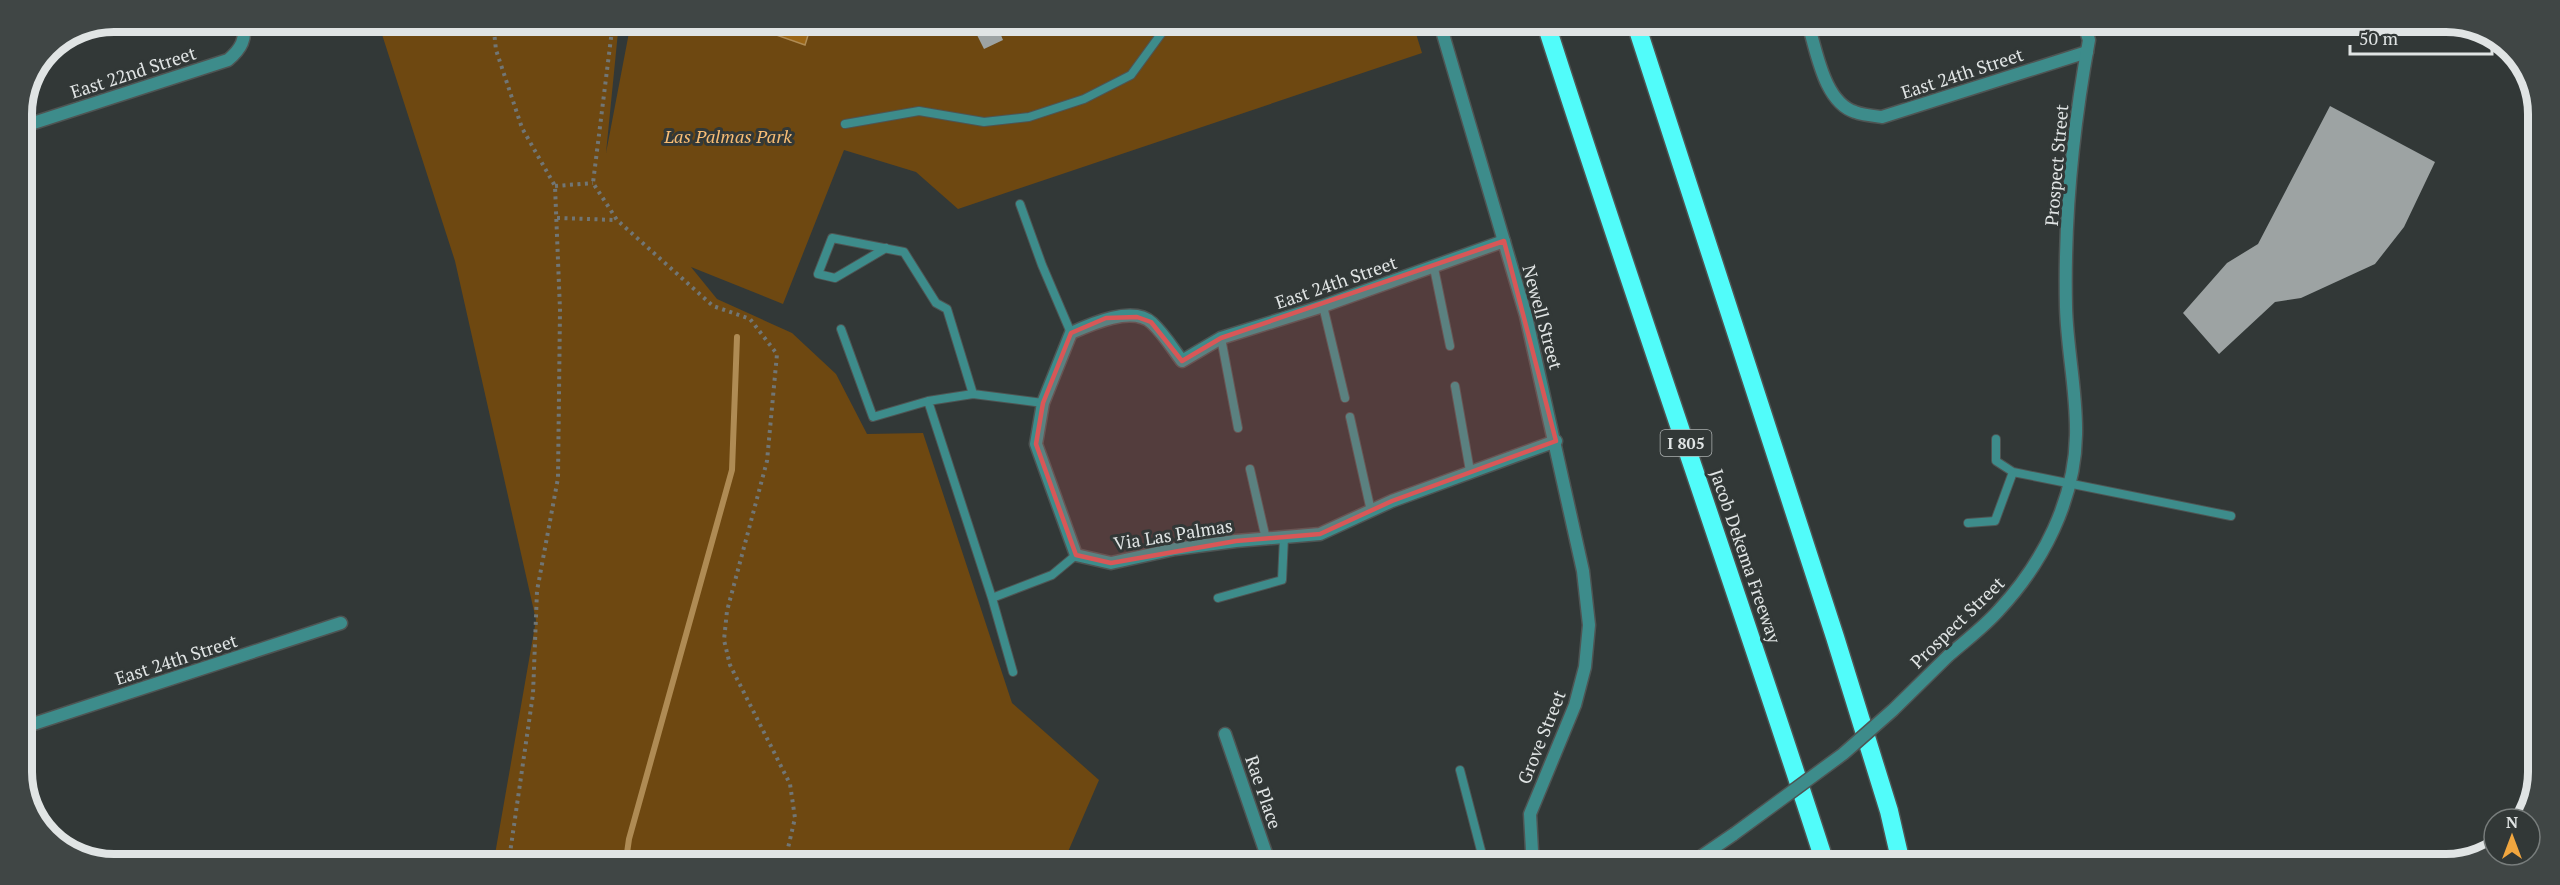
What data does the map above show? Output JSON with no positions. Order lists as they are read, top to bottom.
{
  "streets": {
    "highway": ["I 805", "Jacob Dekema Freeway"],
    "street": [
      "East 22nd Street",
      "East 24th Street",
      "Prospect Street",
      "Newell Street",
      "Via Las Palmas",
      "Grove Street",
      "Rae Place"
    ]
  },
  "crossings": [
    ["East 24th Street", "Prospect Street"],
    ["East 24th Street", "Newell Street"],
    ["Newell Street", "Via Las Palmas"],
    ["Newell Street", "Grove Street"]
  ],
  "parks": ["Las Palmas Park"],
  "scale_bar": "50 m",
  "north": "top"
}
